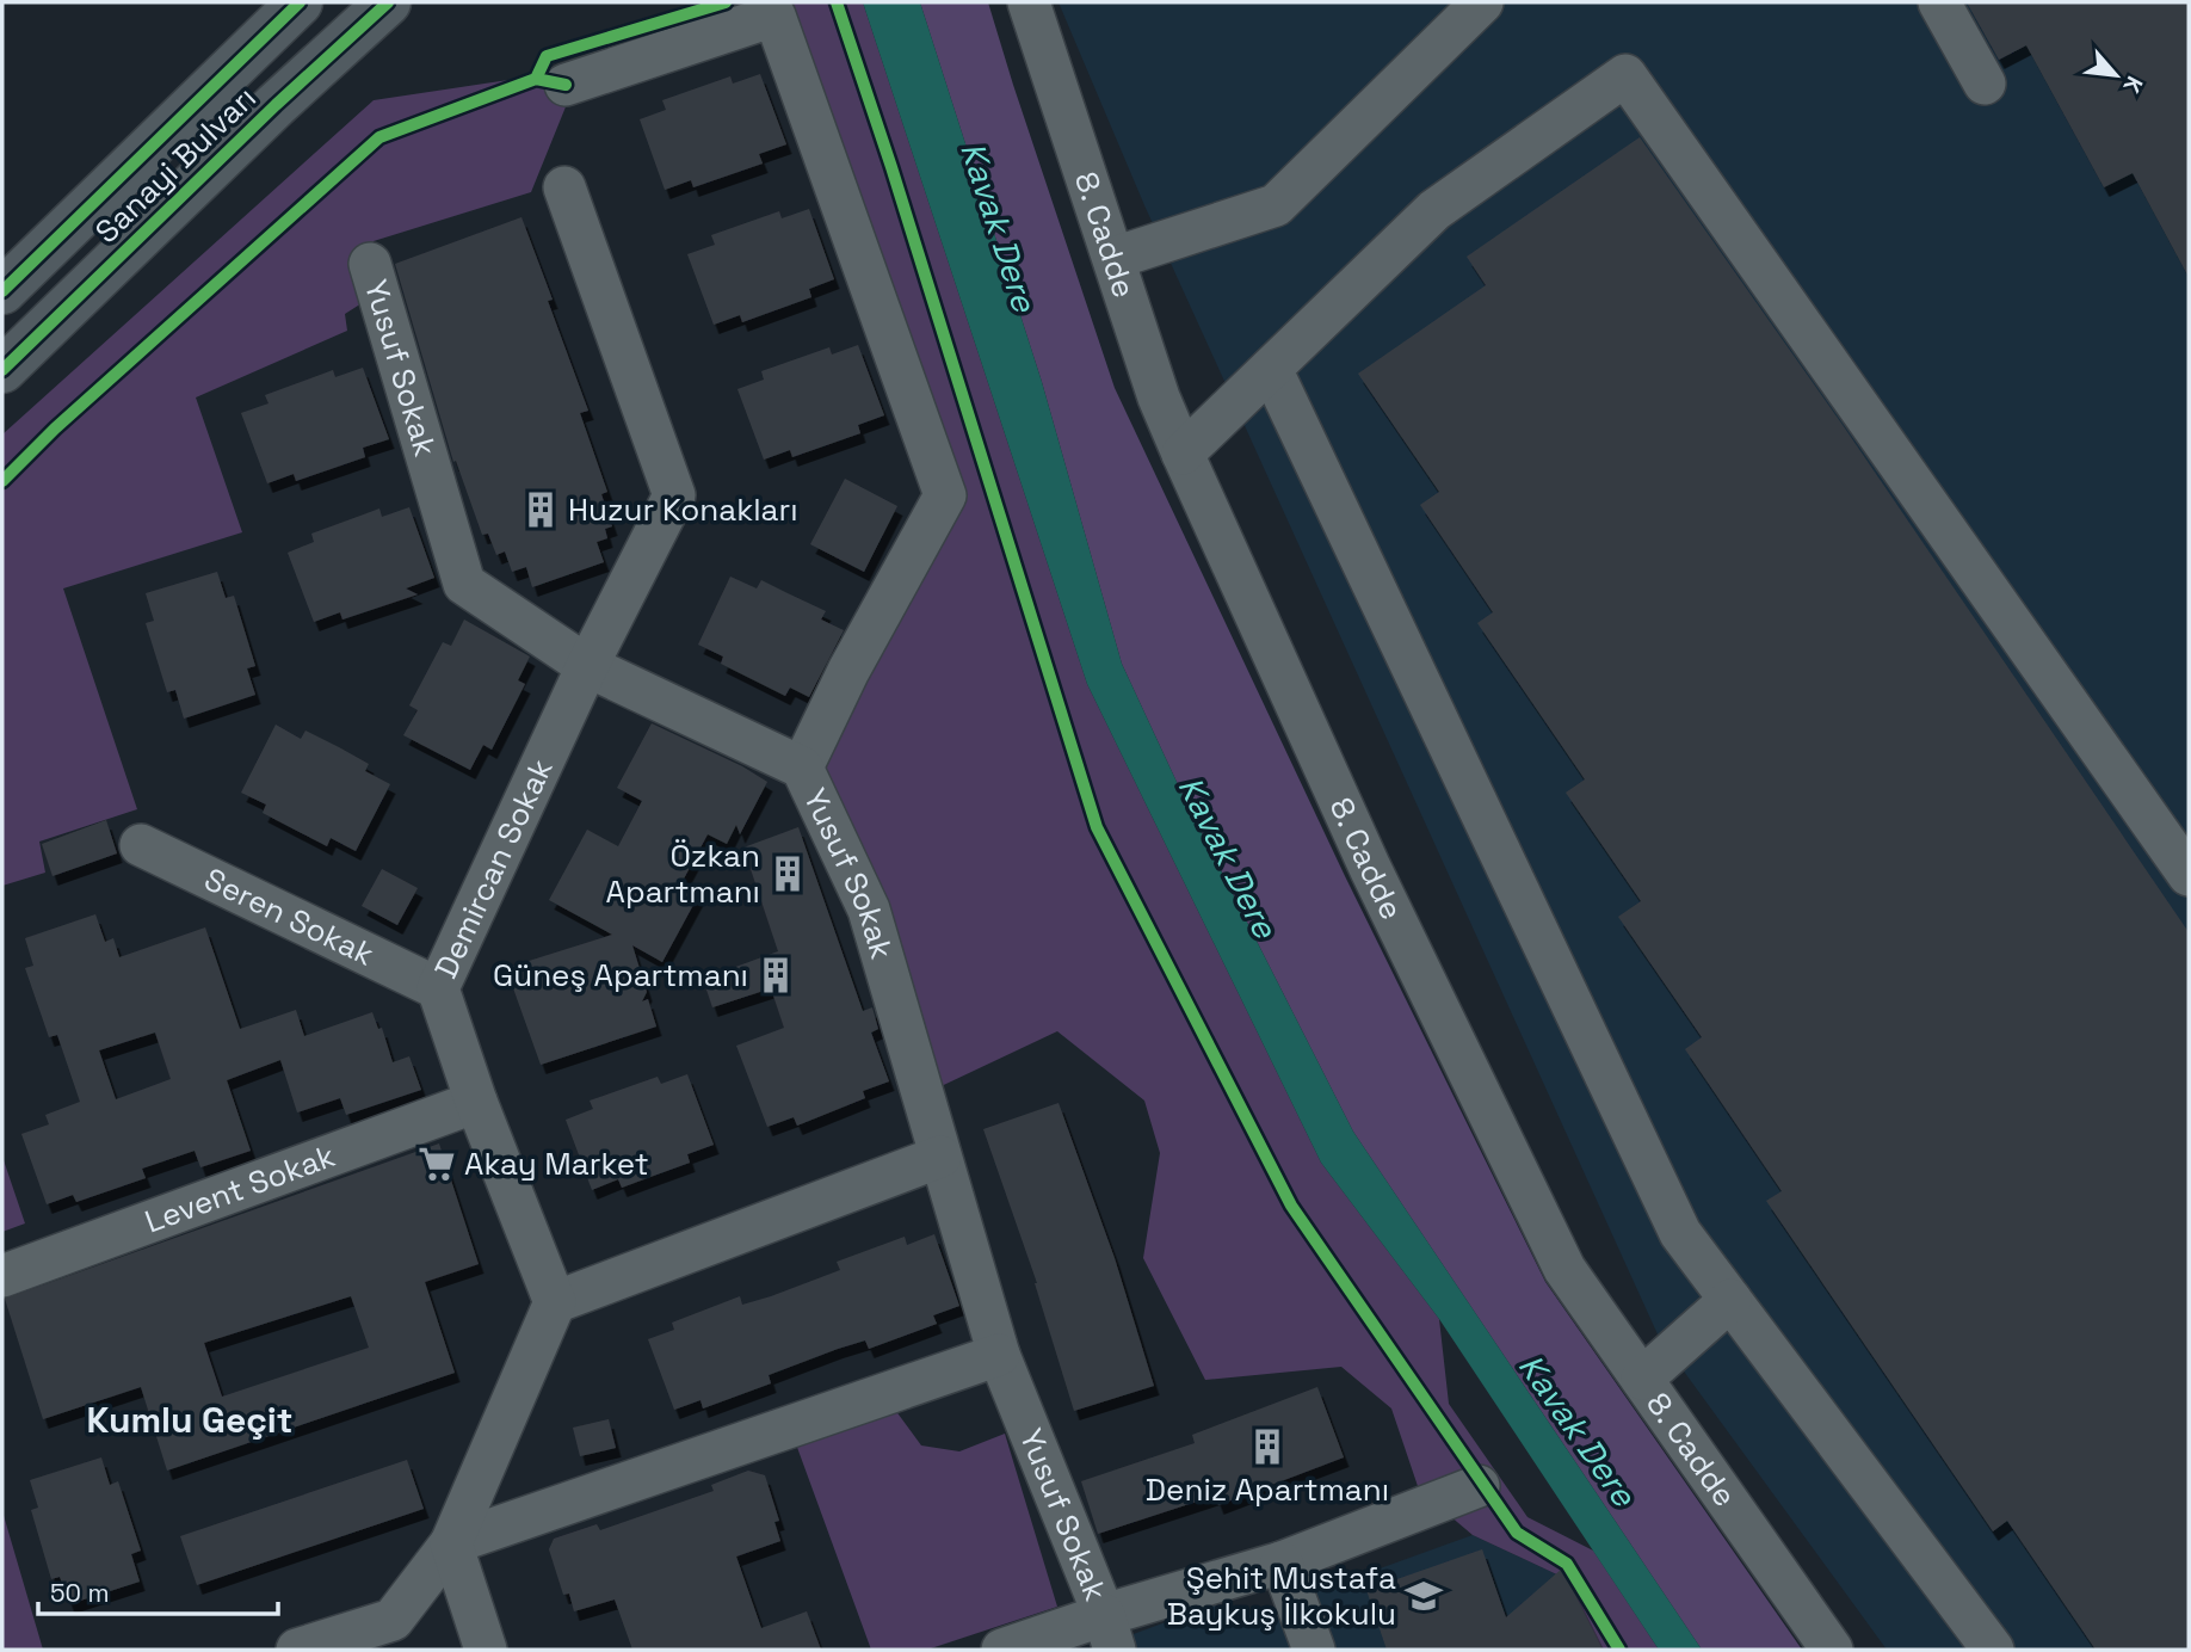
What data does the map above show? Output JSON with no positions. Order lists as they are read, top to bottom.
{
  "streets": {
    "main road": ["Sanayi Bulvarı"],
    "street": [
      "8. Cadde",
      "Yusuf Sokak",
      "Demircan Sokak",
      "Seren Sokak",
      "Levent Sokak"
    ]
  },
  "crossings": [
    ["Yusuf Sokak", "Demircan Sokak"],
    ["Demircan Sokak", "Seren Sokak"],
    ["Demircan Sokak", "Levent Sokak"]
  ],
  "districts": ["Kumlu Geçit"],
  "water": ["Kavak Dere"],
  "places": {
    "building": [
      "Huzur Konakları",
      "Özkan Apartmanı",
      "Güneş Apartmanı",
      "Deniz Apartmanı"
    ],
    "supermarket": ["Akay Market"],
    "school or university": ["Şehit Mustafa Baykuş İlkokulu"]
  },
  "scale_bar": "50 m",
  "north": "bottom right"
}
